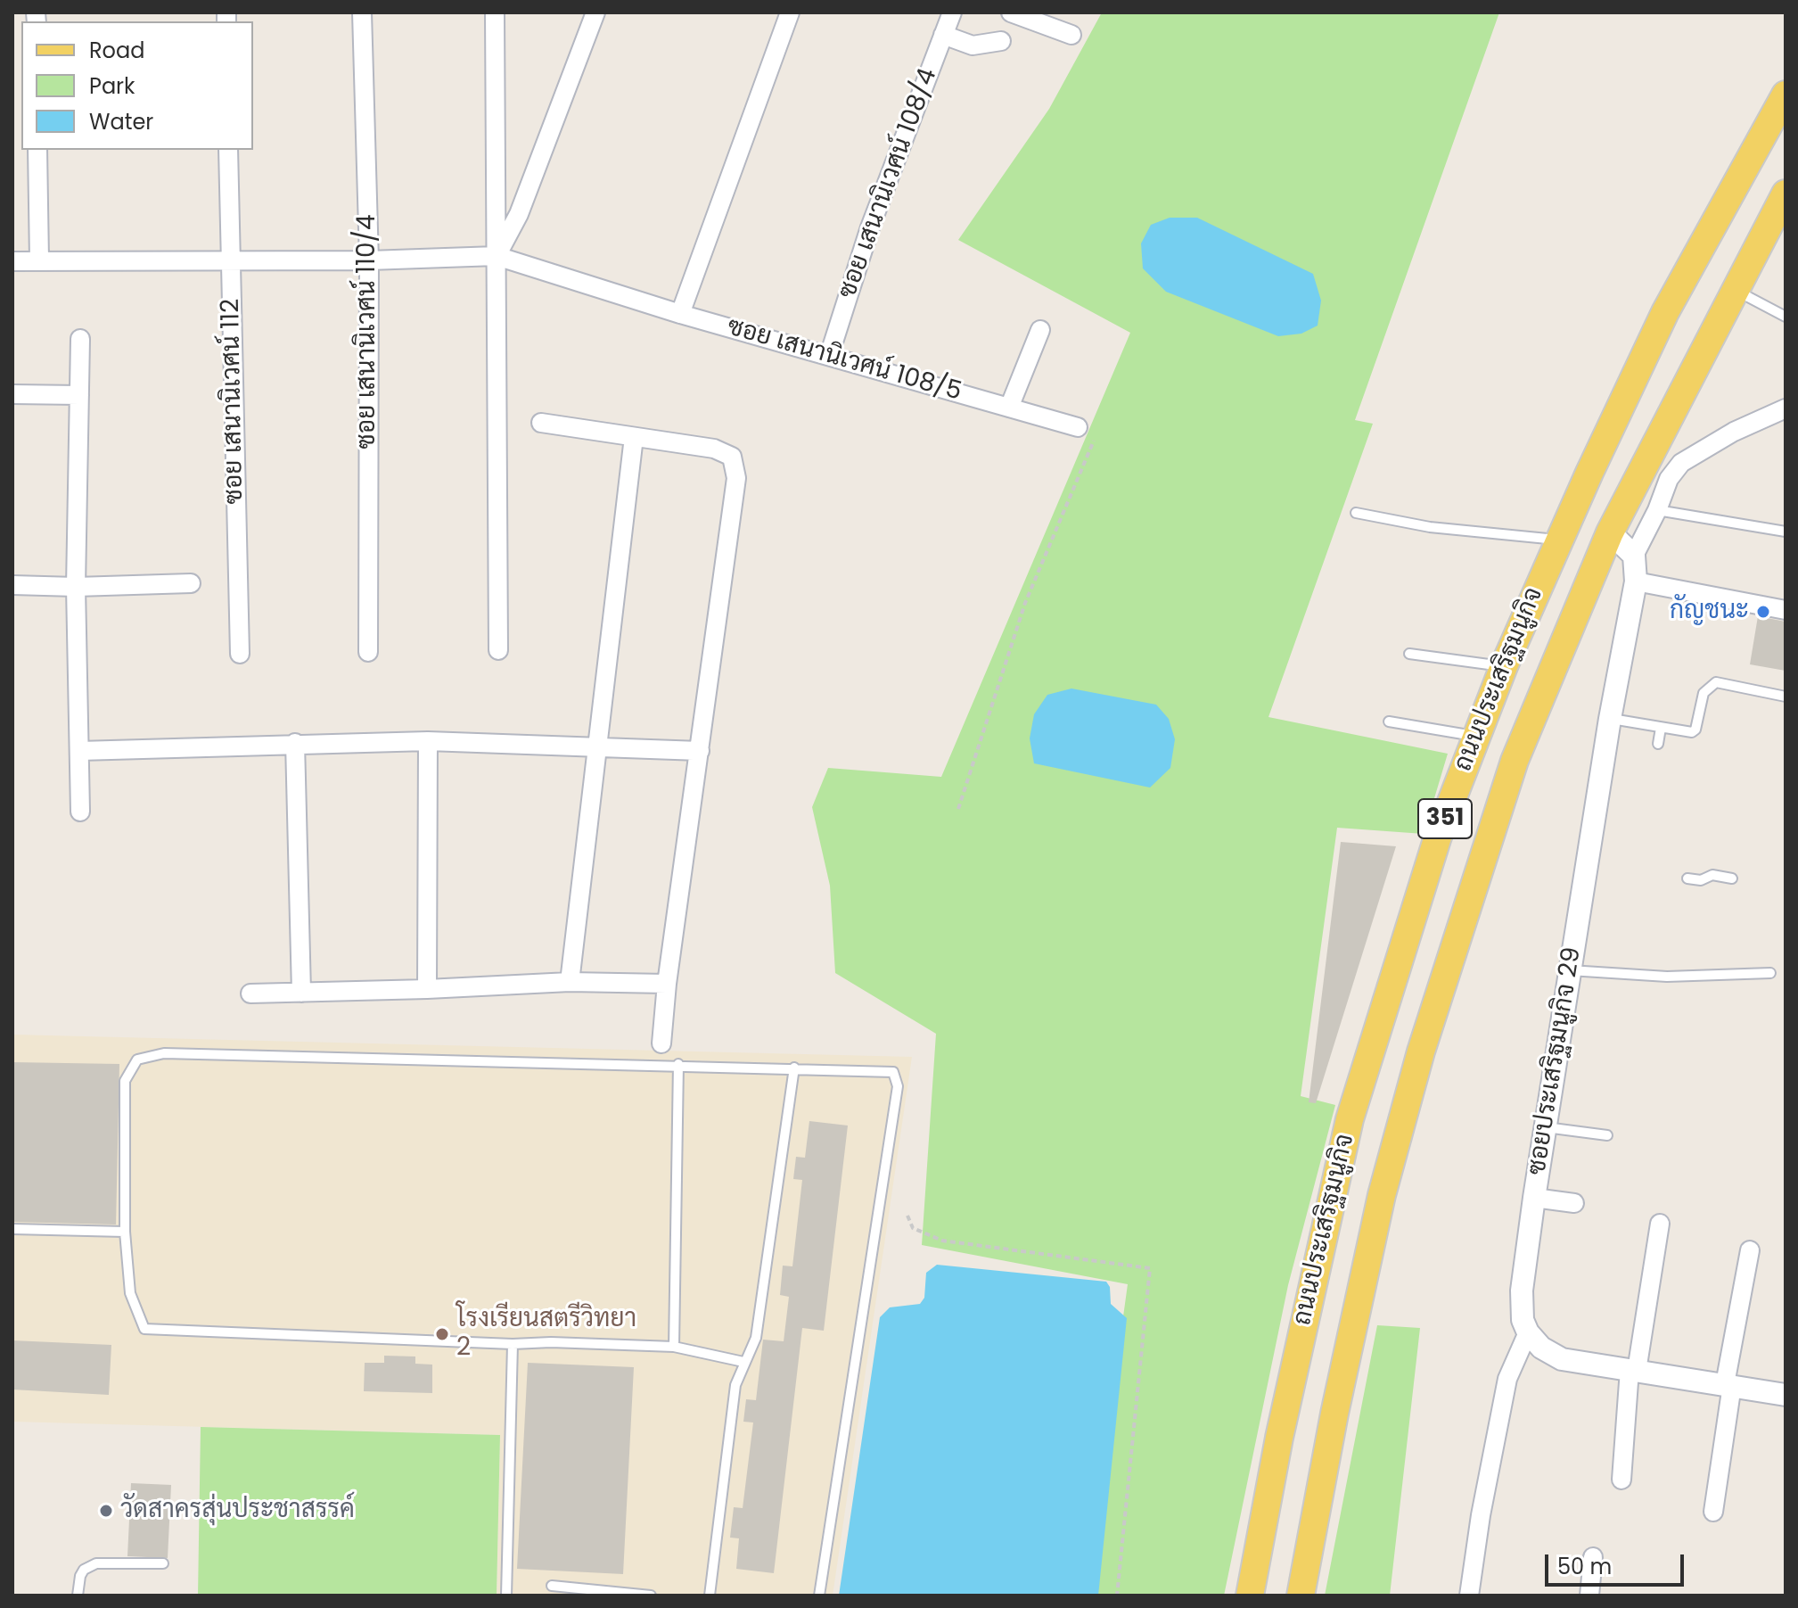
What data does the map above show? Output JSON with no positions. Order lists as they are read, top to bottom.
{
  "streets": {
    "main road": ["ถนนประเสริฐมนูกิจ", "351"],
    "street": [
      "ซอย เสนานิเวศน์ 108/4",
      "ซอย เสนานิเวศน์ 110/4",
      "ซอย เสนานิเวศน์ 108/5",
      "ซอย เสนานิเวศน์ 112",
      "ซอยประเสริฐมนูกิจ 29"
    ]
  },
  "crossings": [
    ["ซอย เสนานิเวศน์ 108/4", "ซอย เสนานิเวศน์ 108/5"],
    ["ซอย เสนานิเวศน์ 110/4", "ซอย เสนานิเวศน์ 108/5"],
    ["ซอย เสนานิเวศน์ 108/5", "ซอย เสนานิเวศน์ 112"]
  ],
  "places": ["กัญชนะ", "โรงเรียนสตรีวิทยา 2", "วัดสาครสุ่นประชาสรรค์"],
  "legend": ["Road", "Park", "Water"],
  "scale_bar": "50 m"
}
